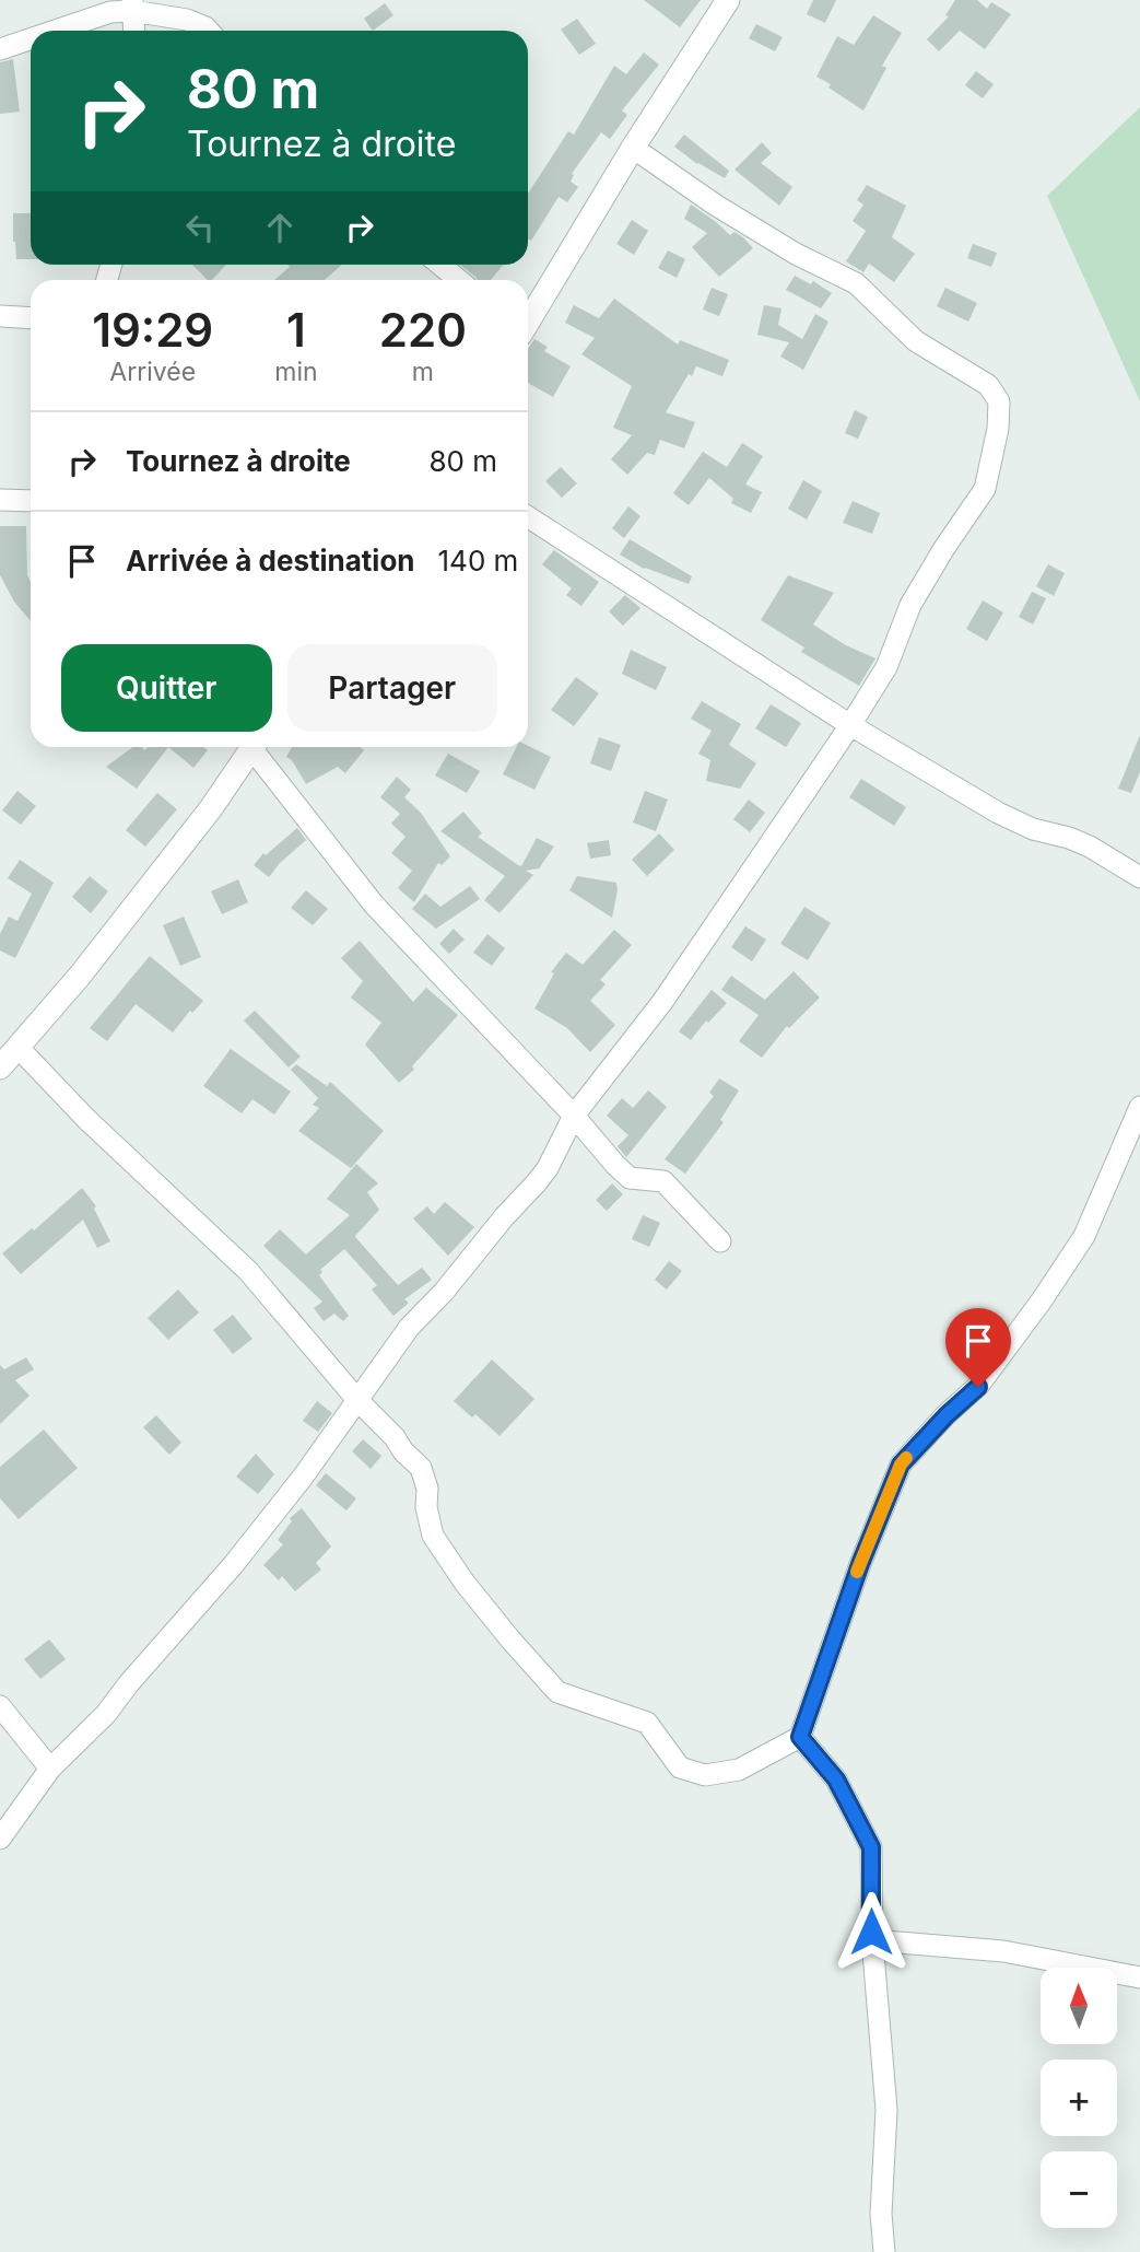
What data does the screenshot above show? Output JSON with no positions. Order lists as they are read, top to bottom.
{
  "north": "top",
  "page": {
    "turn": ["80 m", "Tournez à droite"],
    "eta": [
      "19:29",
      "Arrivée",
      "1",
      "min",
      "220",
      "m"
    ],
    "list": [
      {
        "name": "Tournez à droite",
        "value": "80 m"
      },
      {
        "name": "Arrivée à destination",
        "value": "140 m"
      }
    ],
    "buttons": ["Quitter", "Partager"],
    "map_buttons": ["+", "−"]
  }
}
